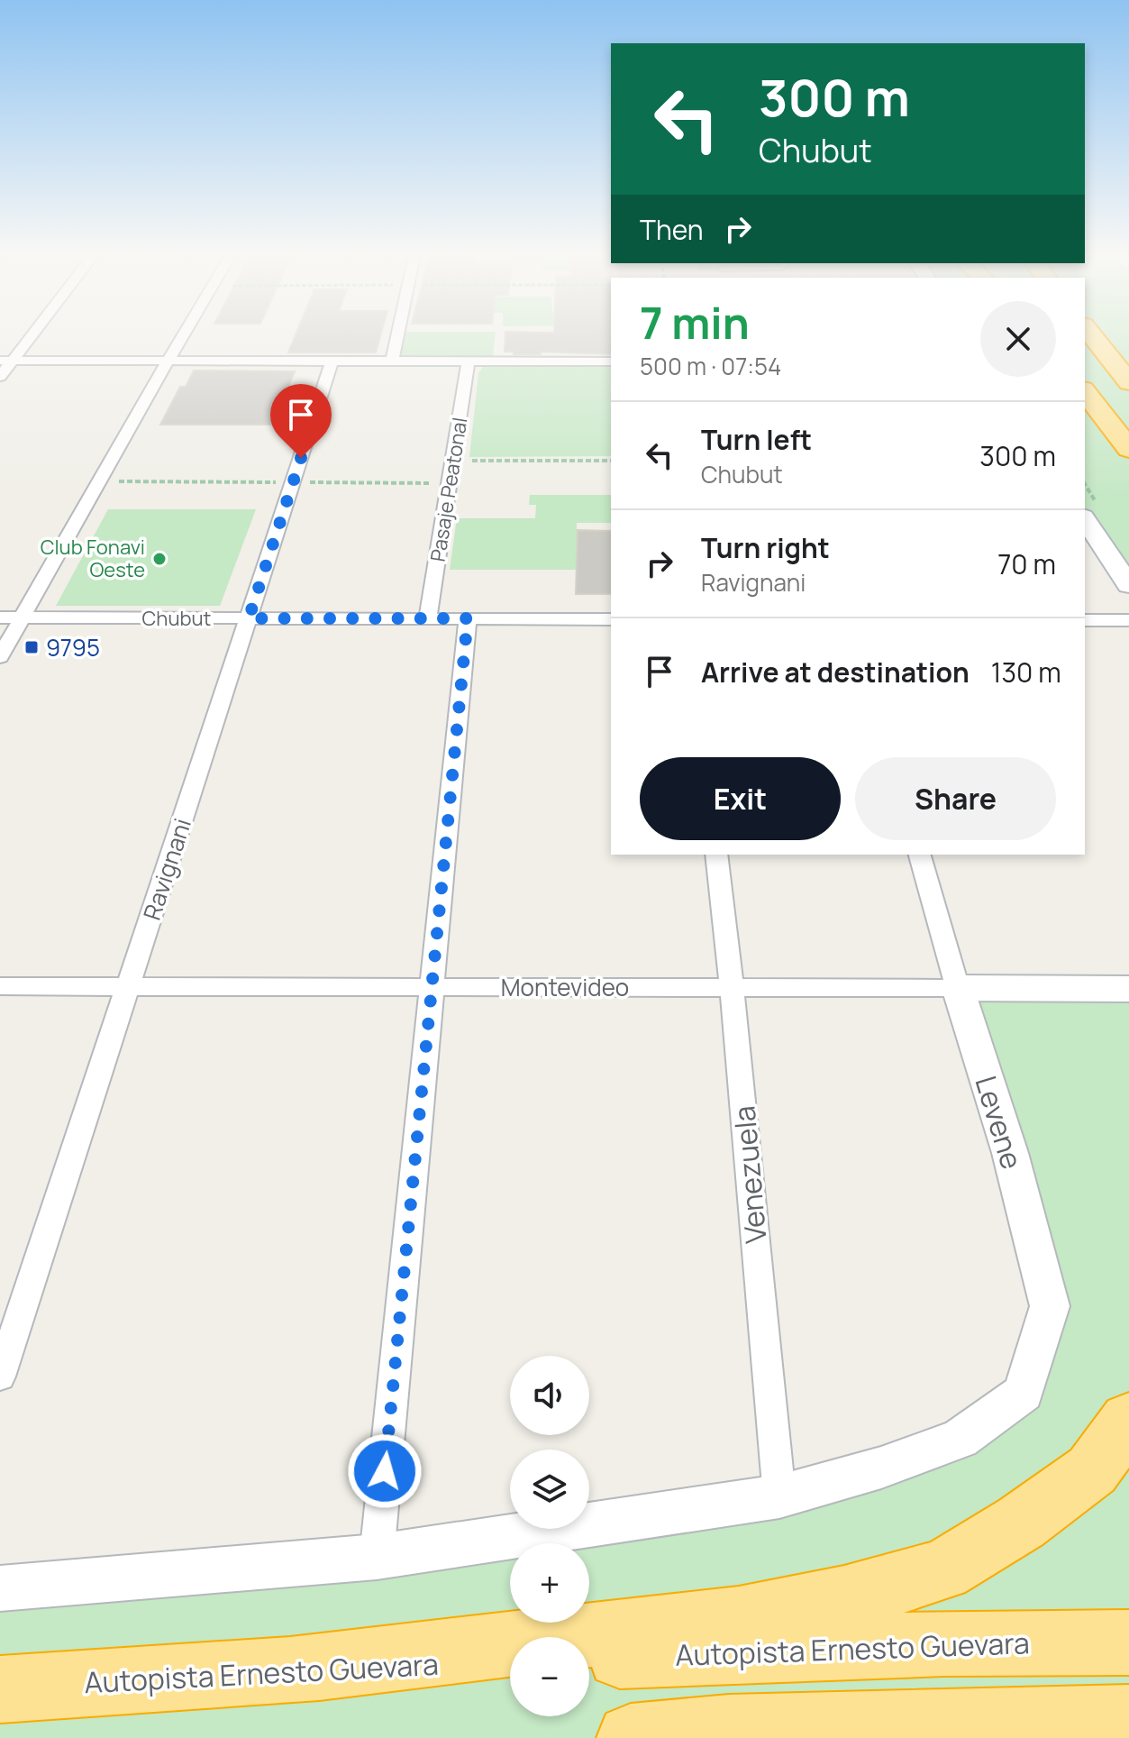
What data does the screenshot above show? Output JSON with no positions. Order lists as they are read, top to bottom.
{
  "streets": {
    "highway": ["Autopista Ernesto Guevara"],
    "main road": ["Montevideo"],
    "street": [
      "Pasaje Peatonal",
      "Chubut",
      "Ravignani",
      "Levene",
      "Venezuela"
    ]
  },
  "crossings": [
    ["Pasaje Peatonal", "Chubut"],
    ["Chubut", "Ravignani"],
    ["Ravignani", "Montevideo"],
    ["Montevideo", "Levene"],
    ["Montevideo", "Venezuela"],
    ["Levene", "Venezuela"]
  ],
  "places": {
    "other": ["Club Fonavi Oeste"],
    "transit": ["9795"]
  },
  "page": {
    "turn": ["300 m", "Chubut"],
    "then": "Then",
    "heading": ["7 min", "500 m · 07:54"],
    "list": [
      {
        "name": "Turn left",
        "note": "Chubut",
        "value": "300 m"
      },
      {
        "name": "Turn right",
        "note": "Ravignani",
        "value": "70 m"
      },
      {
        "name": "Arrive at destination",
        "value": "130 m"
      }
    ],
    "buttons": ["Exit", "Share"],
    "map_buttons": ["+", "−"]
  }
}
